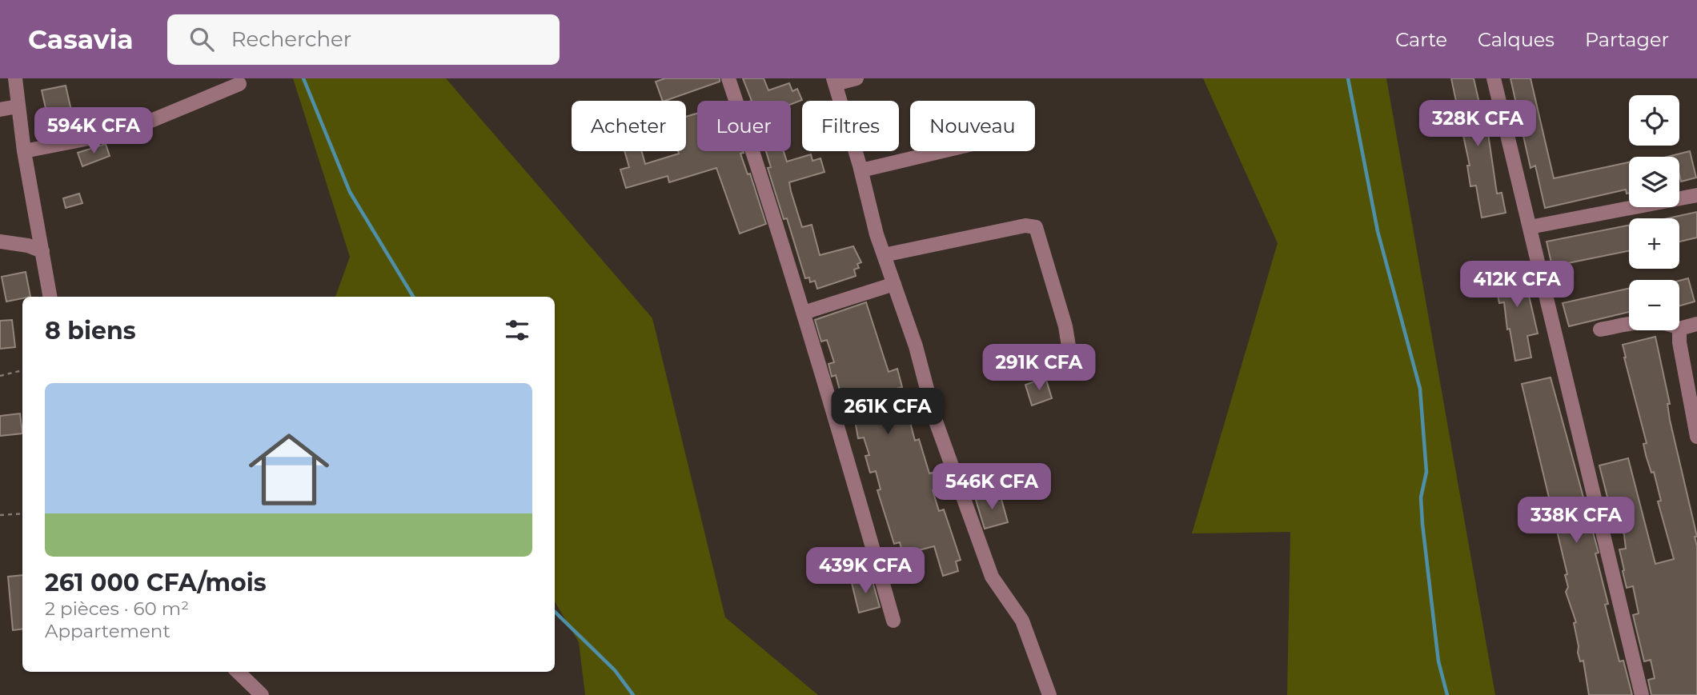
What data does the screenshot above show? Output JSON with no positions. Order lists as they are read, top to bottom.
{
  "page": {
    "header": "Casavia",
    "search": "Rechercher",
    "nav": ["Carte", "Calques", "Partager"],
    "map_buttons": ["+", "−"],
    "price": [
      "328K CFA",
      "594K CFA",
      "412K CFA",
      "291K CFA",
      "261K CFA",
      "546K CFA",
      "338K CFA",
      "439K CFA"
    ],
    "chip": [
      "Acheter",
      "Louer",
      "Filtres",
      "Nouveau"
    ],
    "heading": "8 biens",
    "list": [
      {
        "name": "261 000 CFA/mois",
        "note": "2 pièces · 60 m² · Appartement"
      }
    ]
  }
}
